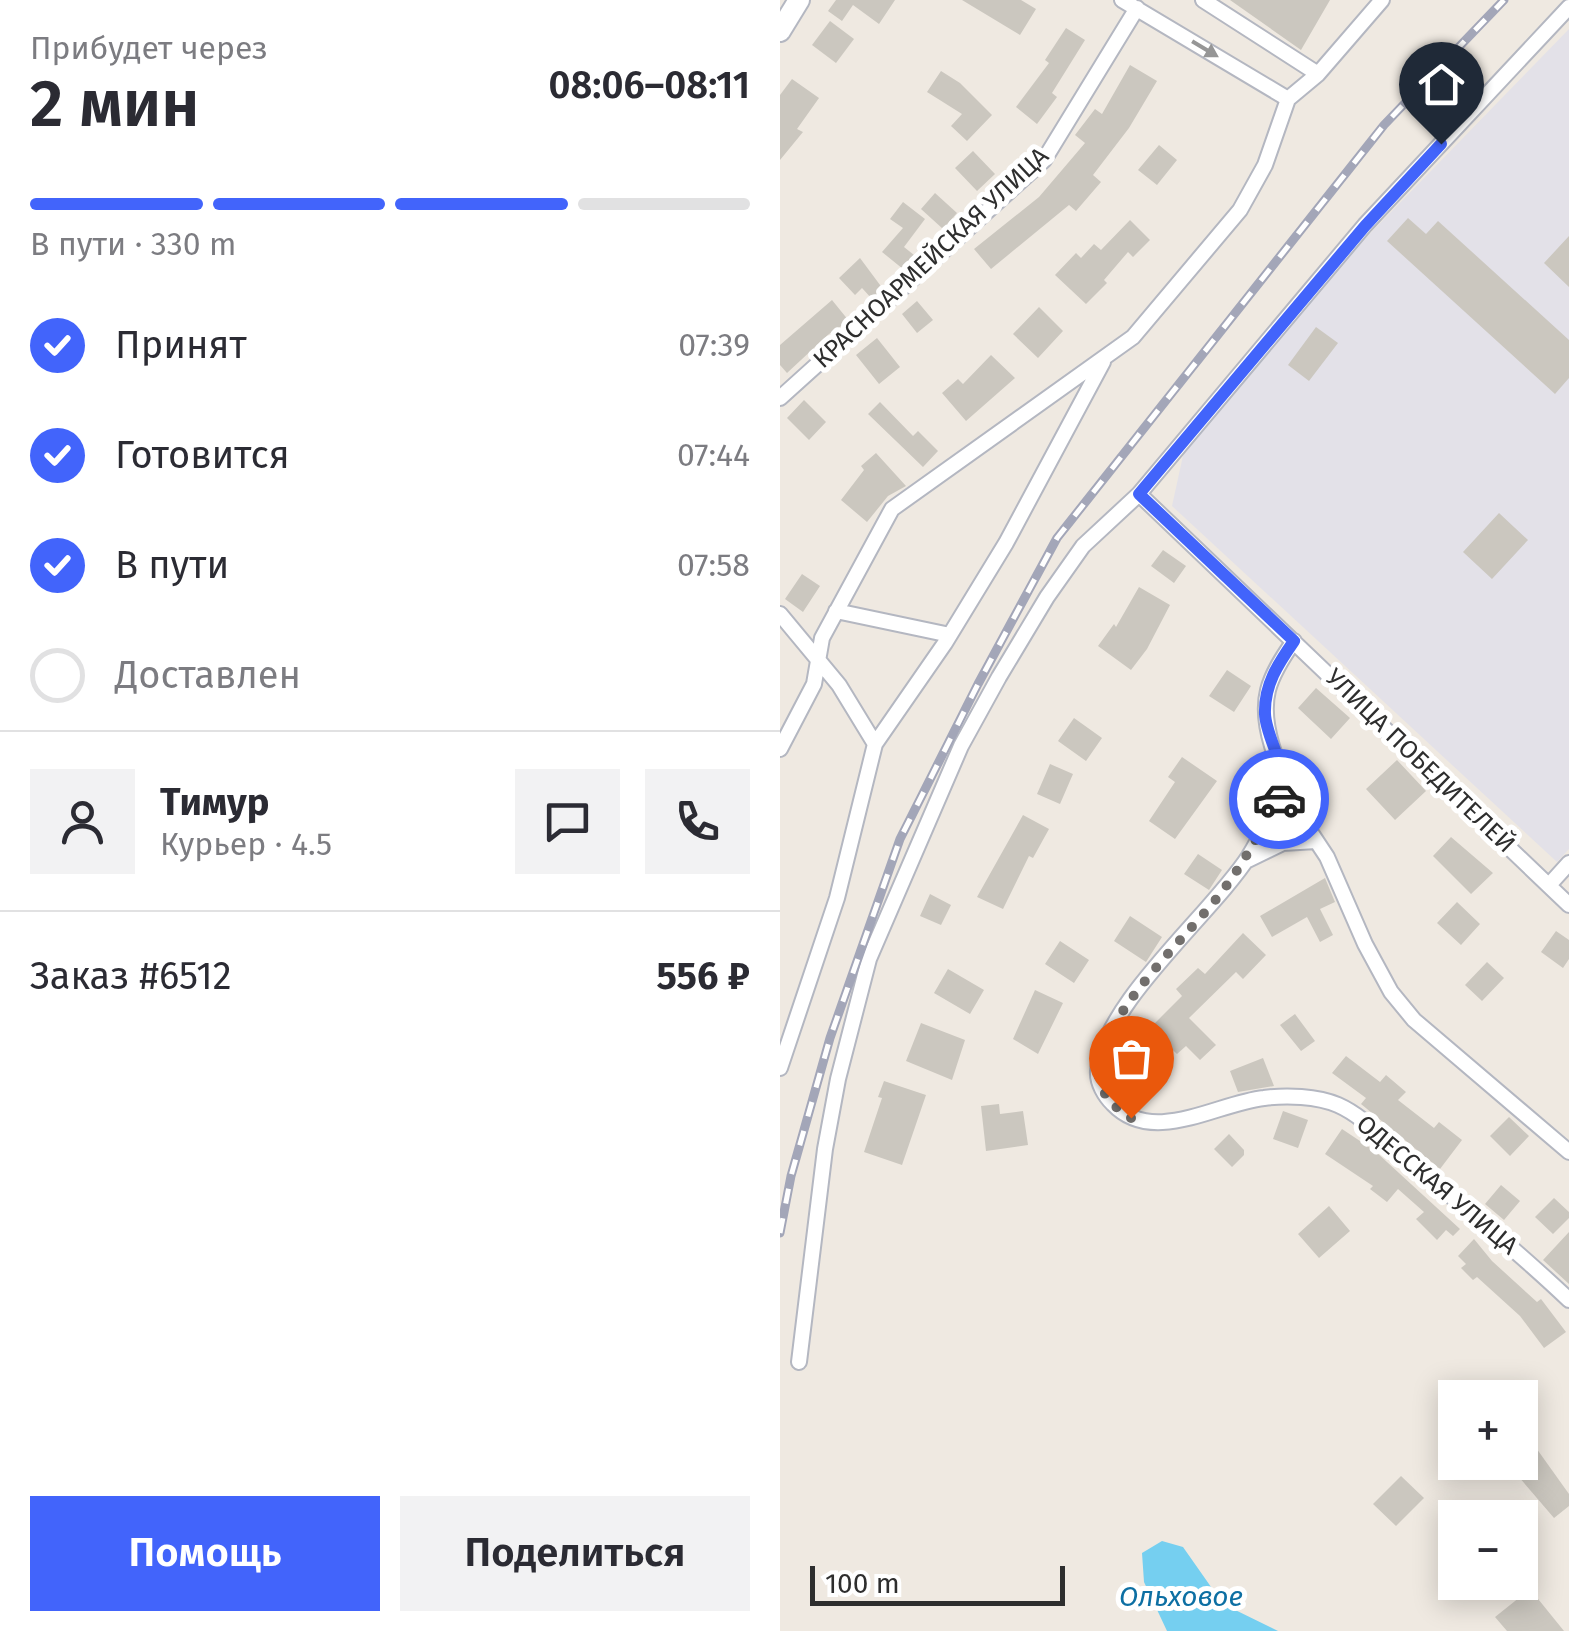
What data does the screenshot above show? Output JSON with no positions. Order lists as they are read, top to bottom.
{
  "streets": {
    "street": ["КРАСНОАРМЕЙСКАЯ УЛИЦА", "УЛИЦА ПОБЕДИТЕЛЕЙ", "ОДЕССКАЯ УЛИЦА"]
  },
  "water": ["Ольховое"],
  "scale_bar": "100 m",
  "page": {
    "heading": ["2 мин", "Прибудет через", "08:06–08:11"],
    "panel": [
      "Тимур",
      "Курьер · 4.5",
      "Заказ #6512",
      "556 ₽"
    ],
    "bar": "В пути · 330 m",
    "list": [
      ["Принят", "07:39"],
      ["Готовится", "07:44"],
      ["В пути", "07:58"],
      "Доставлен"
    ],
    "map_buttons": ["+", "−"],
    "buttons": ["Помощь", "Поделиться"],
    "scale": "100 m"
  }
}
